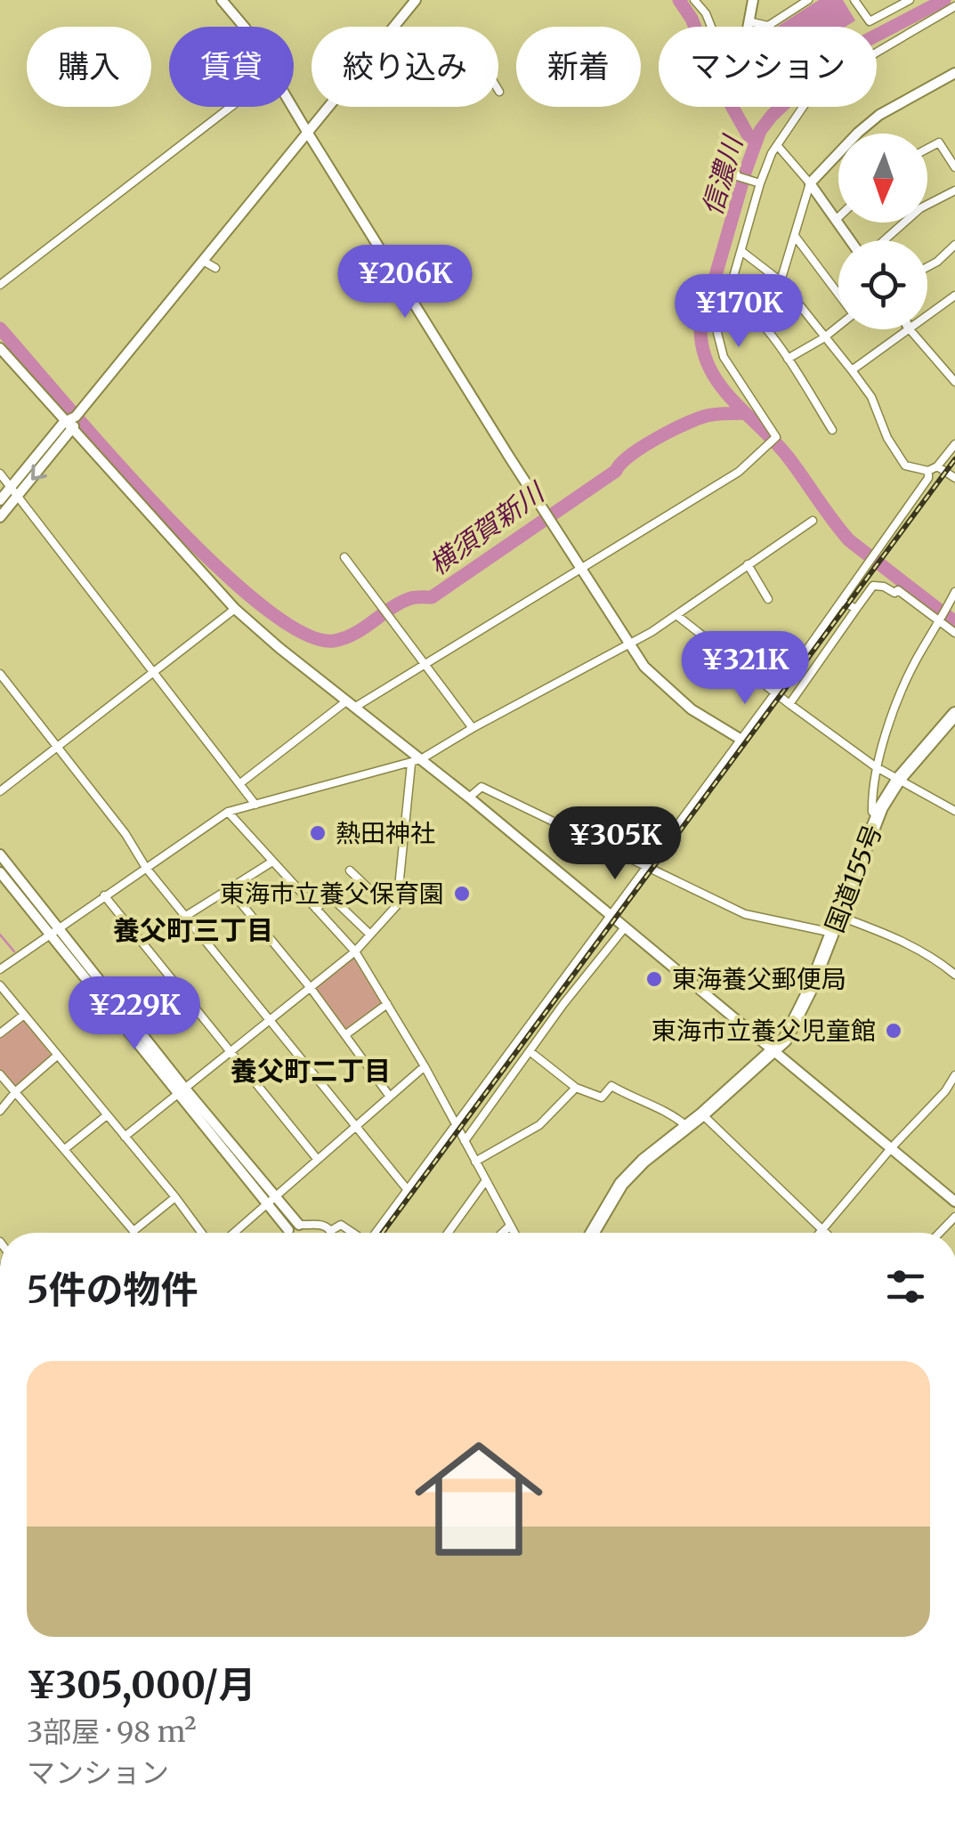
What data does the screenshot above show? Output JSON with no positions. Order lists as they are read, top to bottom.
{
  "streets": {
    "highway": ["国道155号"]
  },
  "districts": ["養父町三丁目", "養父町二丁目"],
  "water": ["信濃川", "横須賀新川"],
  "places": [
    "熱田神社",
    "東海市立養父保育園",
    "東海養父郵便局",
    "東海市立養父児童館"
  ],
  "north": "bottom",
  "page": {
    "chip": [
      "購入",
      "賃貸",
      "絞り込み",
      "新着",
      "マンション"
    ],
    "price": [
      "¥206K",
      "¥170K",
      "¥321K",
      "¥305K",
      "¥229K"
    ],
    "heading": "5件の物件",
    "list": [
      {
        "name": "¥305,000/月",
        "note": "3部屋 · 98 m² · マンション"
      }
    ]
  }
}
